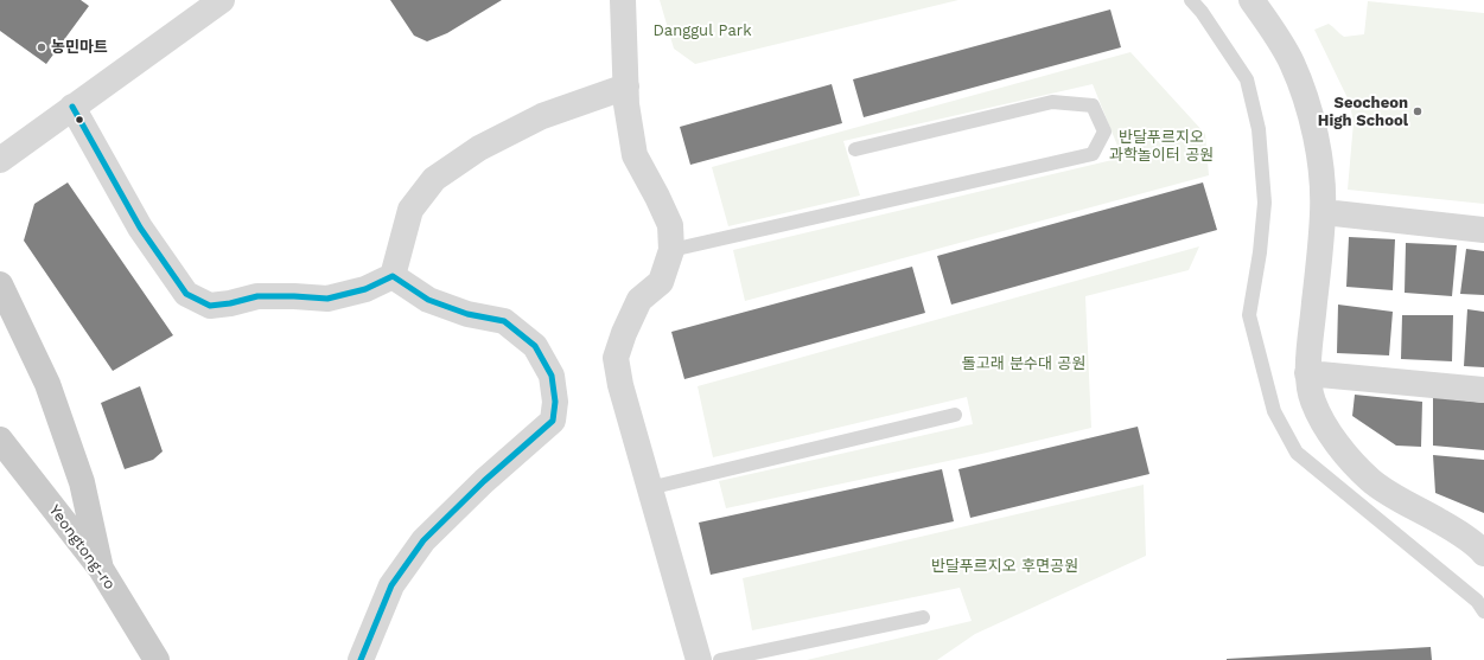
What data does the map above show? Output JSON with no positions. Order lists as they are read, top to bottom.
{
  "streets": {
    "main road": ["Yeongtong-ro"]
  },
  "parks": [
    "Danggul Park",
    "반달푸르지오 과학놀이터 공원",
    "돌고래 분수대 공원",
    "반달푸르지오 후면공원"
  ],
  "places": ["농민마트", "Seocheon High School"]
}
